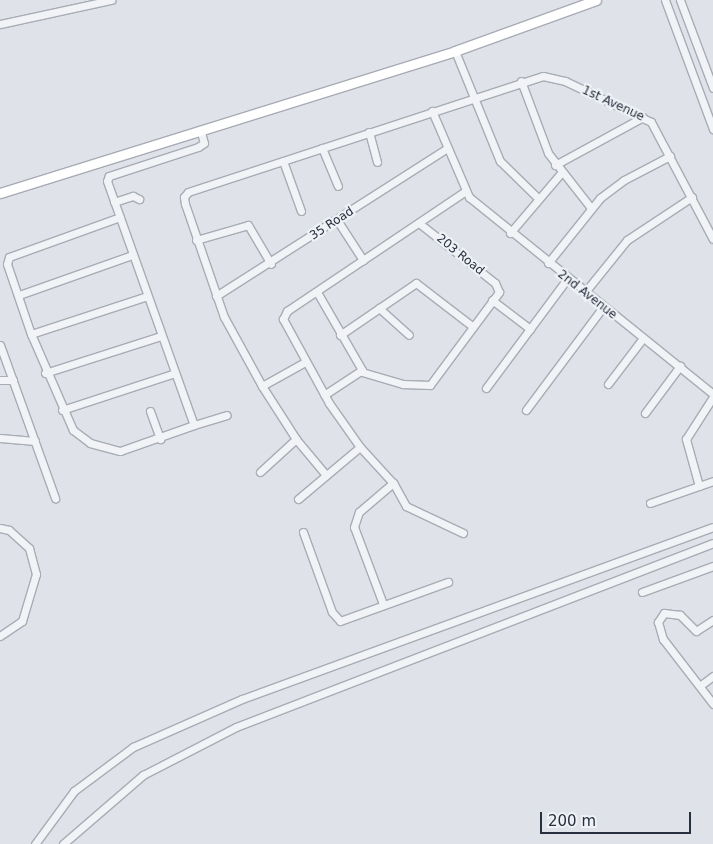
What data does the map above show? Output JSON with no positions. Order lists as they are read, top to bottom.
{
  "streets": {
    "street": [
      "1st Avenue",
      "35 Road",
      "203 Road",
      "2nd Avenue"
    ]
  },
  "crossings": [
    ["1st Avenue", "2nd Avenue"],
    ["35 Road", "2nd Avenue"]
  ],
  "scale_bar": "200 m"
}
